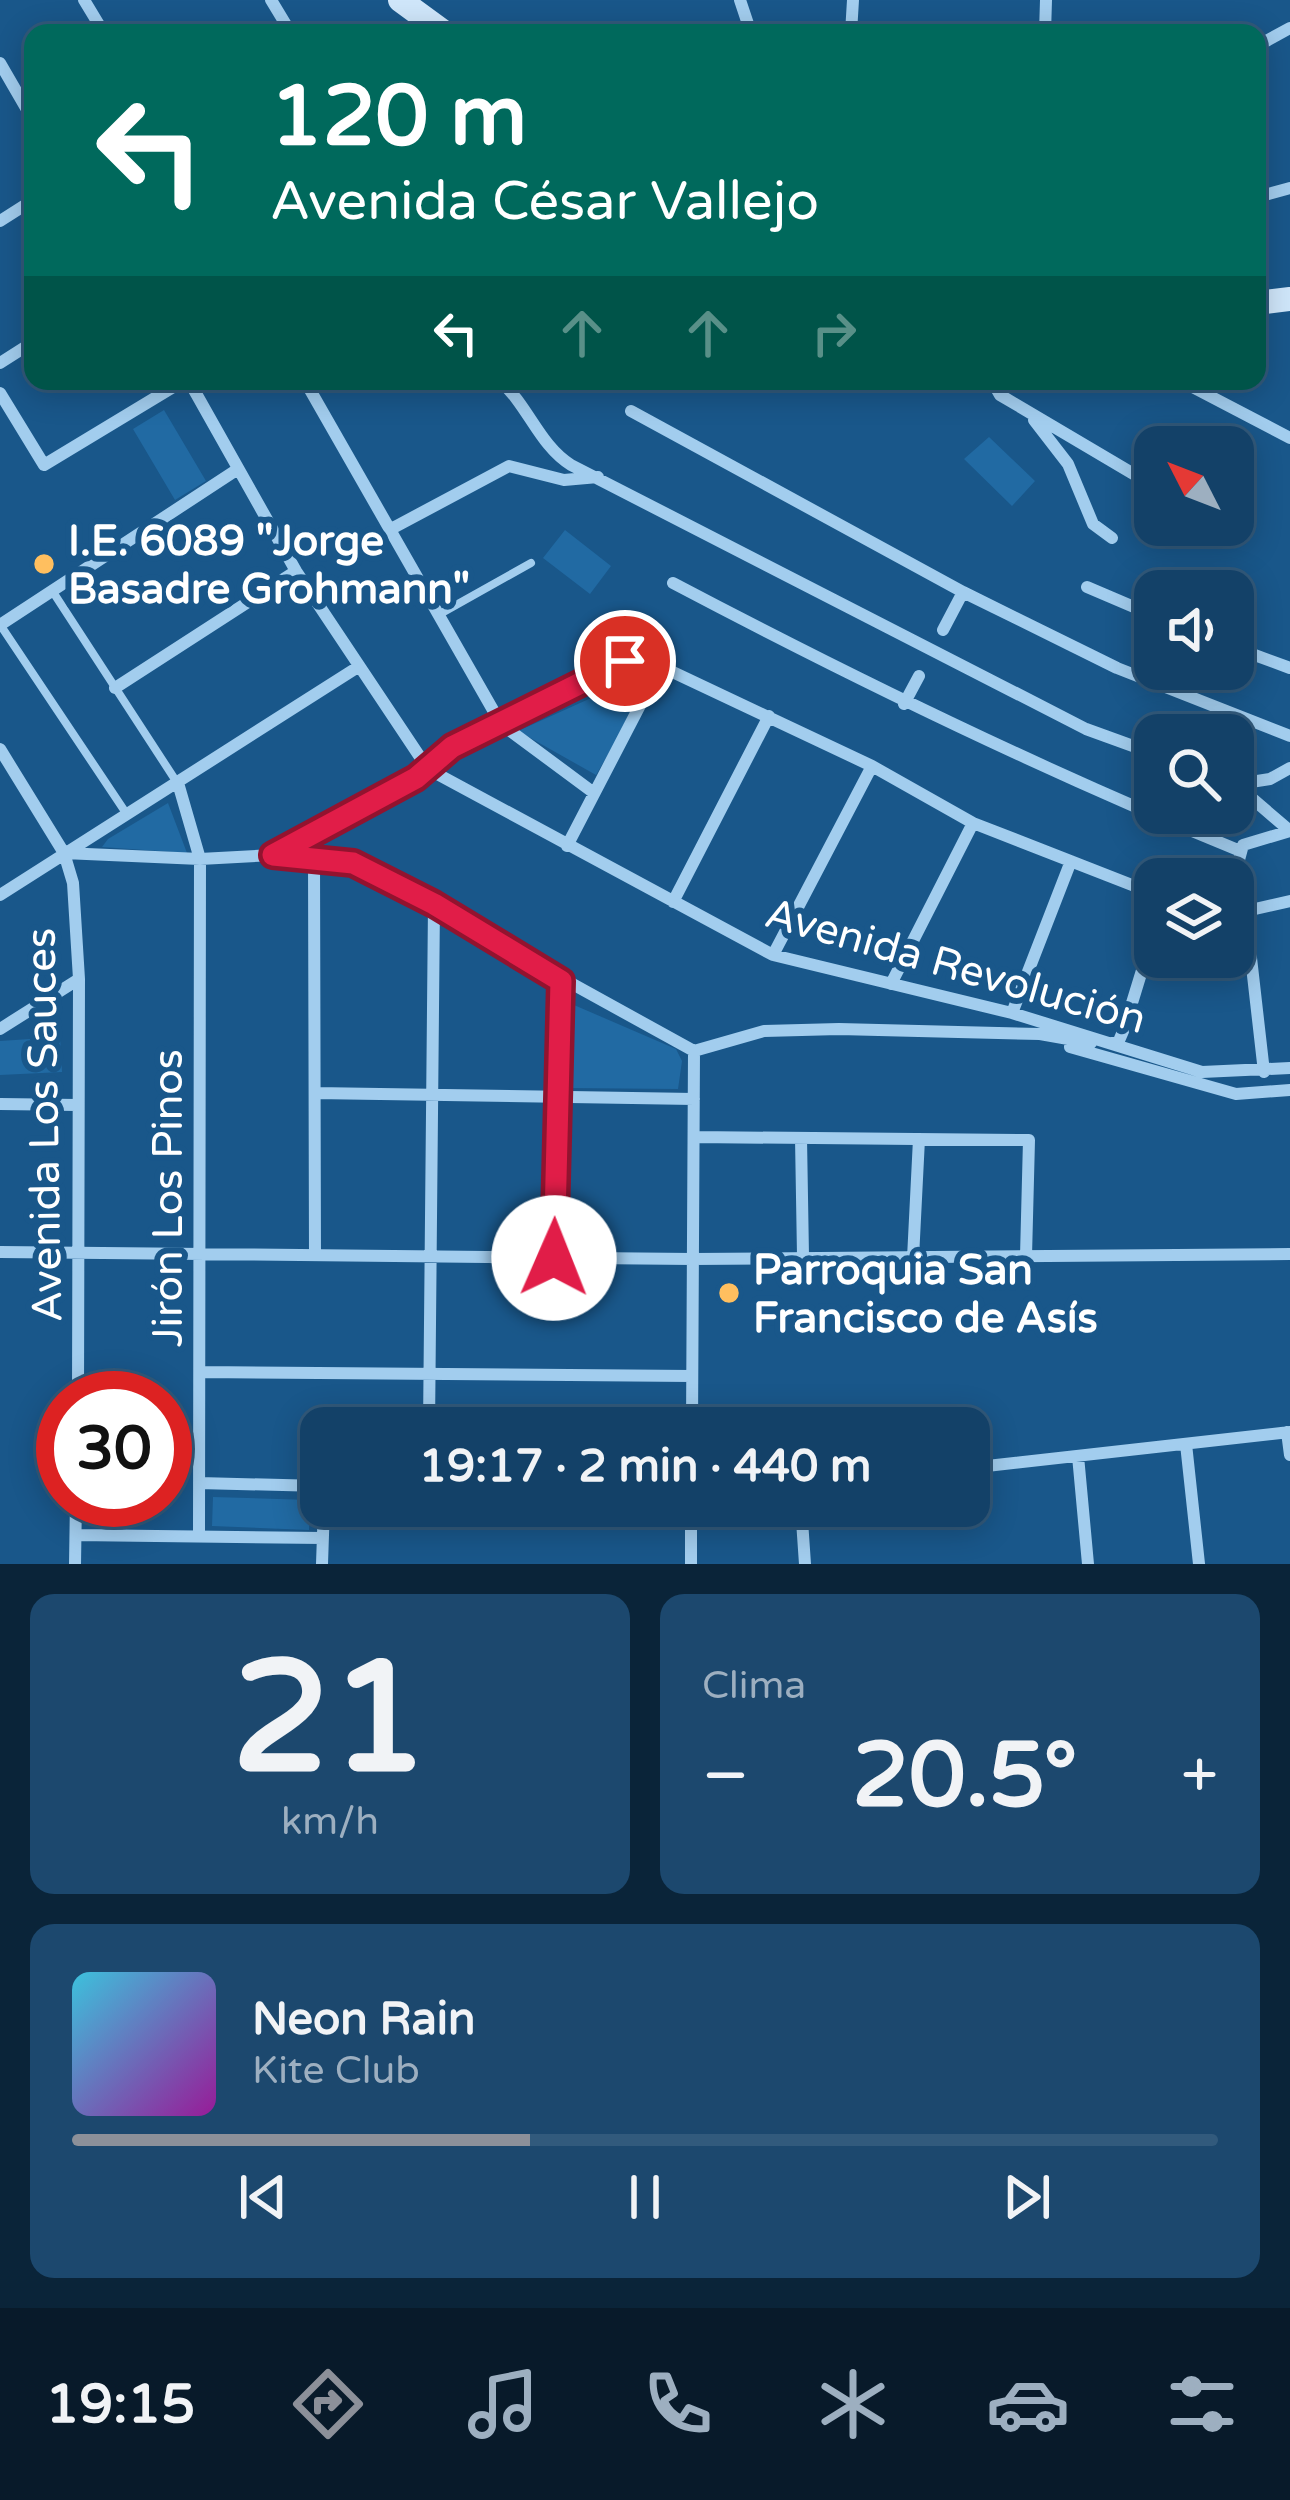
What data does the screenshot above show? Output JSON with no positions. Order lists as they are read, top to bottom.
{
  "streets": {
    "street": ["Avenida Revolución", "Avenida Los Sauces", "Jirón Los Pinos"]
  },
  "places": ["I.E. 6089 \"Jorge Basadre Grohmann\"", "Parroquia San Francisco de Asís"],
  "north": "top left",
  "page": {
    "turn": ["120 m", "Avenida César Vallejo"],
    "limit": "30",
    "trip": "19:17 · 2 min · 440 m",
    "tile": [
      ["21", "km/h"],
      "Clima"
    ],
    "heat": ["−", "20.5°", "+"],
    "song": ["Neon Rain", "Kite Club"],
    "tabs": "19:15"
  }
}
